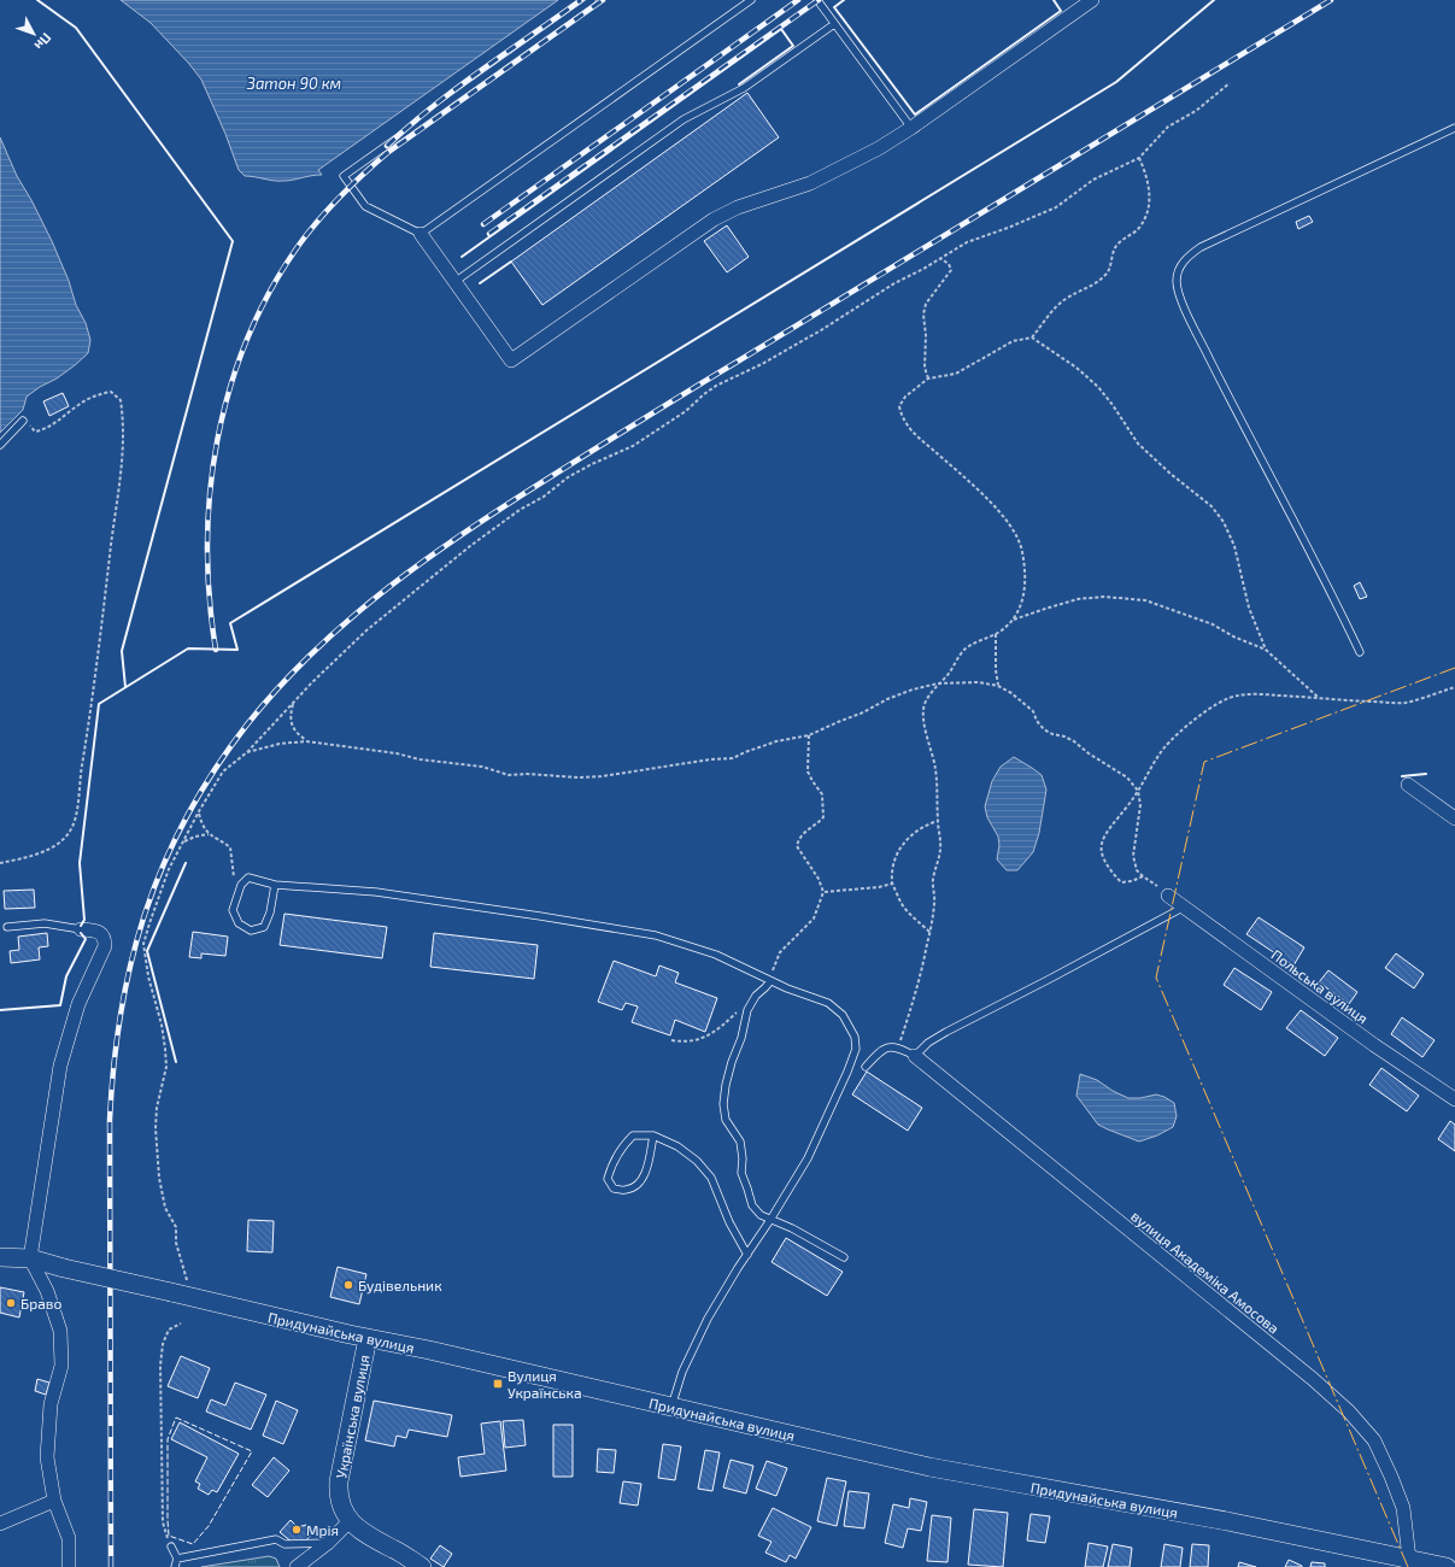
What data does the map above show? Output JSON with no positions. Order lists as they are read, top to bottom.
{
  "streets": {
    "main road": ["Придунайська вулиця", "Українська вулиця"],
    "street": ["Польська вулиця", "вулиця Академіка Амосова"]
  },
  "crossings": [
    ["вулиця Академіка Амосова", "Придунайська вулиця"],
    ["Придунайська вулиця", "Українська вулиця"]
  ],
  "water": ["Затон 90 км"],
  "places": {
    "other": ["Будівельник", "Браво", "Мрія"],
    "transit": ["Вулиця Українська"]
  },
  "north": "bottom right"
}
